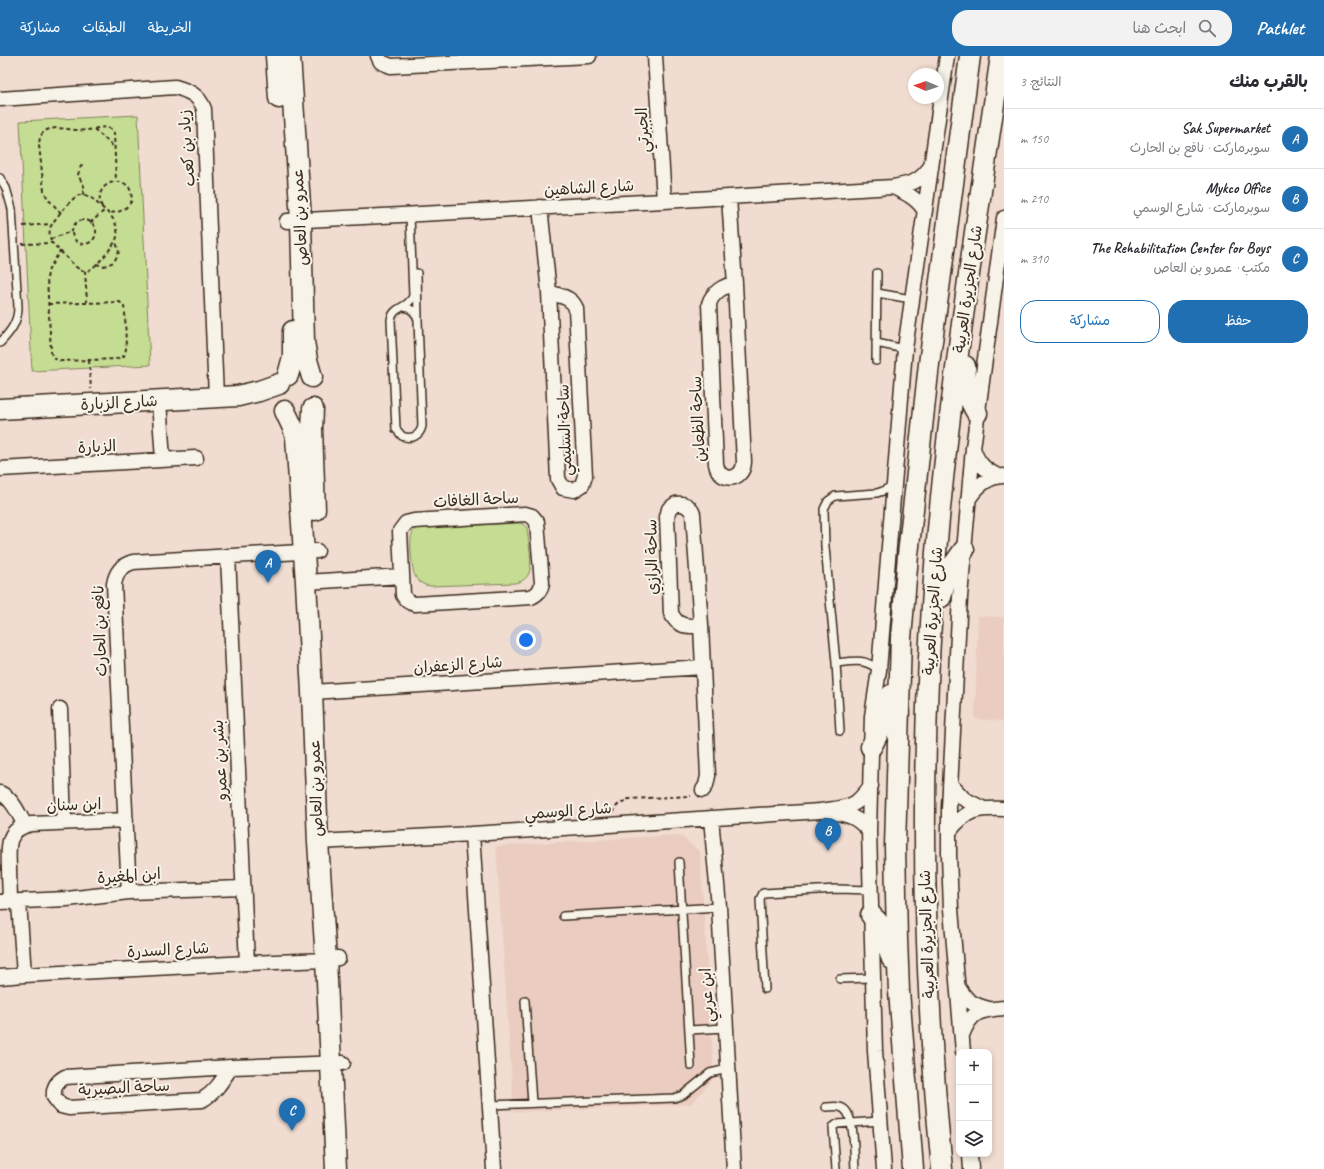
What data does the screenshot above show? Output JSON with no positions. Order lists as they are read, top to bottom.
{
  "streets": {
    "main road": ["عمرو بن العاص", "شارع الجزيرة العربية", "شارع الزبارة"],
    "street": [
      "الجبرتي",
      "زياد بن كعب",
      "شارع الشاهين",
      "ساحة الظعاين",
      "ساحة السليمي",
      "الزبارة",
      "ساحة الغافات",
      "ساحة الرازي",
      "نافع بن الحارث",
      "شارع الزعفران",
      "بشر بن عمرو",
      "ابن سنان",
      "شارع الوسمي",
      "ابن المغيرة",
      "شارع السدرة",
      "ابن عربي",
      "ساحة البصيرية"
    ]
  },
  "crossings": [
    ["الجبرتي", "شارع الشاهين"],
    ["زياد بن كعب", "شارع الزبارة"],
    ["شارع الشاهين", "عمرو بن العاص"],
    ["شارع الشاهين", "ساحة الظعاين"],
    ["شارع الشاهين", "ساحة السليمي"],
    ["عمرو بن العاص", "شارع الزبارة"],
    ["عمرو بن العاص", "نافع بن الحارث"],
    ["عمرو بن العاص", "شارع الزعفران"],
    ["عمرو بن العاص", "شارع الوسمي"],
    ["عمرو بن العاص", "شارع السدرة"],
    ["عمرو بن العاص", "ساحة البصيرية"],
    ["ساحة الرازي", "شارع الزعفران"],
    ["نافع بن الحارث", "بشر بن عمرو"],
    ["نافع بن الحارث", "ابن سنان"],
    ["نافع بن الحارث", "ابن المغيرة"],
    ["بشر بن عمرو", "ابن المغيرة"],
    ["بشر بن عمرو", "شارع السدرة"],
    ["شارع الوسمي", "ابن عربي"]
  ],
  "north": "left",
  "page": {
    "header": "Pathlet",
    "search": "ابحث هنا",
    "nav": ["الخريطة", "الطبقات", "مشاركة"],
    "heading": ["بالقرب منك", "النتائج: 3"],
    "list": [
      {
        "mark": "A",
        "name": "Sak Supermarket",
        "note": "سوبرماركت · نافع بن الحارث",
        "value": "150 m"
      },
      {
        "mark": "B",
        "name": "Mykco Office",
        "note": "سوبرماركت · شارع الوسمي",
        "value": "210 m"
      },
      {
        "mark": "C",
        "name": "The Rehabilitation Center for Boys",
        "note": "مكتب · عمرو بن العاص",
        "value": "310 m"
      }
    ],
    "buttons": ["حفظ", "مشاركة"],
    "pins": ["A", "B", "C"],
    "map_buttons": ["+", "−"]
  }
}
